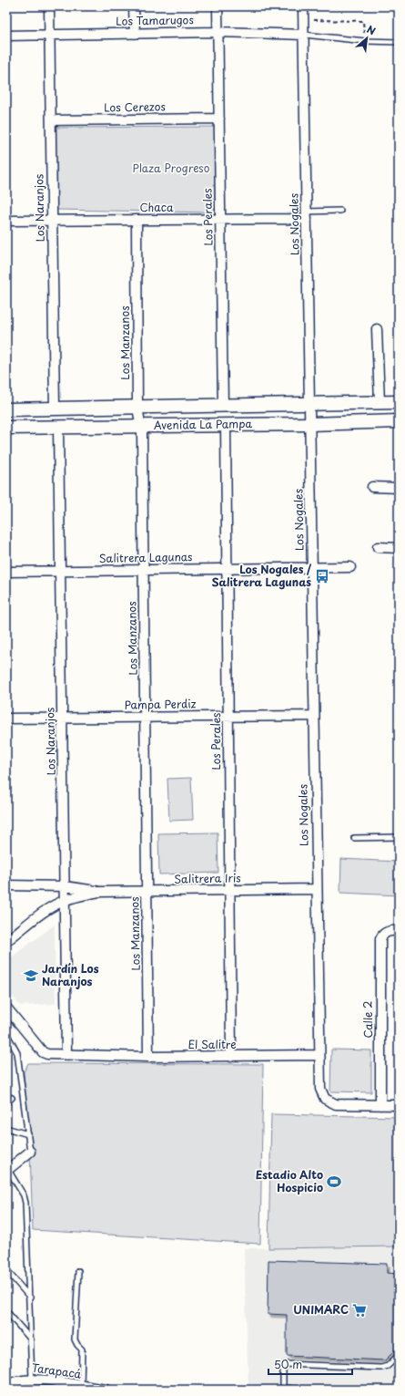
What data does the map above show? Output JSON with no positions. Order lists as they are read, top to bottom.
{
  "streets": {
    "street": [
      "Los Tamarugos",
      "Los Cerezos",
      "Los Naranjos",
      "Chaca",
      "Los Perales",
      "Los Nogales",
      "Los Manzanos",
      "Avenida La Pampa",
      "Salitrera Lagunas",
      "Pampa Perdiz",
      "Salitrera Iris",
      "Calle 2",
      "El Salitre",
      "Tarapacá"
    ]
  },
  "crossings": [
    ["Los Tamarugos", "Los Naranjos"],
    ["Los Tamarugos", "Los Perales"],
    ["Los Tamarugos", "Los Nogales"],
    ["Los Cerezos", "Los Naranjos"],
    ["Los Cerezos", "Los Perales"],
    ["Los Naranjos", "Chaca"],
    ["Los Naranjos", "Avenida La Pampa"],
    ["Los Naranjos", "Salitrera Lagunas"],
    ["Los Naranjos", "Pampa Perdiz"],
    ["Los Naranjos", "Salitrera Iris"],
    ["Los Naranjos", "El Salitre"],
    ["Chaca", "Los Perales"],
    ["Chaca", "Los Nogales"],
    ["Chaca", "Los Manzanos"],
    ["Los Perales", "Avenida La Pampa"],
    ["Los Perales", "Salitrera Lagunas"],
    ["Los Perales", "Pampa Perdiz"],
    ["Los Perales", "Salitrera Iris"],
    ["Los Perales", "El Salitre"],
    ["Los Nogales", "Avenida La Pampa"],
    ["Los Nogales", "Salitrera Lagunas"],
    ["Los Nogales", "Pampa Perdiz"],
    ["Los Nogales", "Salitrera Iris"],
    ["Los Nogales", "El Salitre"],
    ["Los Manzanos", "Avenida La Pampa"],
    ["Los Manzanos", "Salitrera Lagunas"],
    ["Los Manzanos", "Pampa Perdiz"],
    ["Los Manzanos", "Salitrera Iris"],
    ["Los Manzanos", "El Salitre"]
  ],
  "parks": ["Plaza Progreso"],
  "places": {
    "bus stop": ["Los Nogales / Salitrera Lagunas"],
    "school or university": ["Jardín Los Naranjos"],
    "sports": ["Estadio Alto Hospicio"],
    "supermarket": ["UNIMARC"]
  },
  "scale_bar": "50 m",
  "north": "top right"
}
